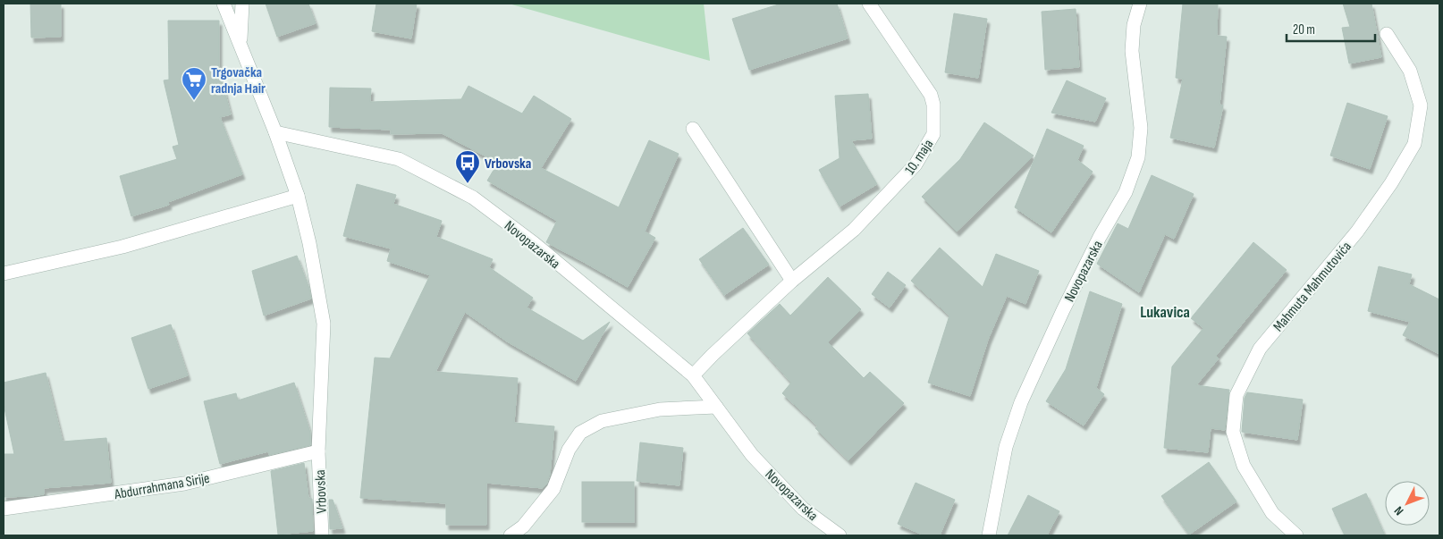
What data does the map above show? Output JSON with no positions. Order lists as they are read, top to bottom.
{
  "streets": {
    "street": [
      "10. maja",
      "Novopazarska",
      "Mahmuta Mahmutovića",
      "Abdurrahmana Sirije",
      "Vrbovska"
    ]
  },
  "crossings": [
    ["10. maja", "Novopazarska"],
    ["Novopazarska", "Vrbovska"],
    ["Abdurrahmana Sirije", "Vrbovska"]
  ],
  "districts": ["Lukavica"],
  "places": {
    "supermarket": ["Trgovačka radnja Hair"],
    "bus stop": ["Vrbovska"]
  },
  "scale_bar": "20 m",
  "north": "bottom left"
}
